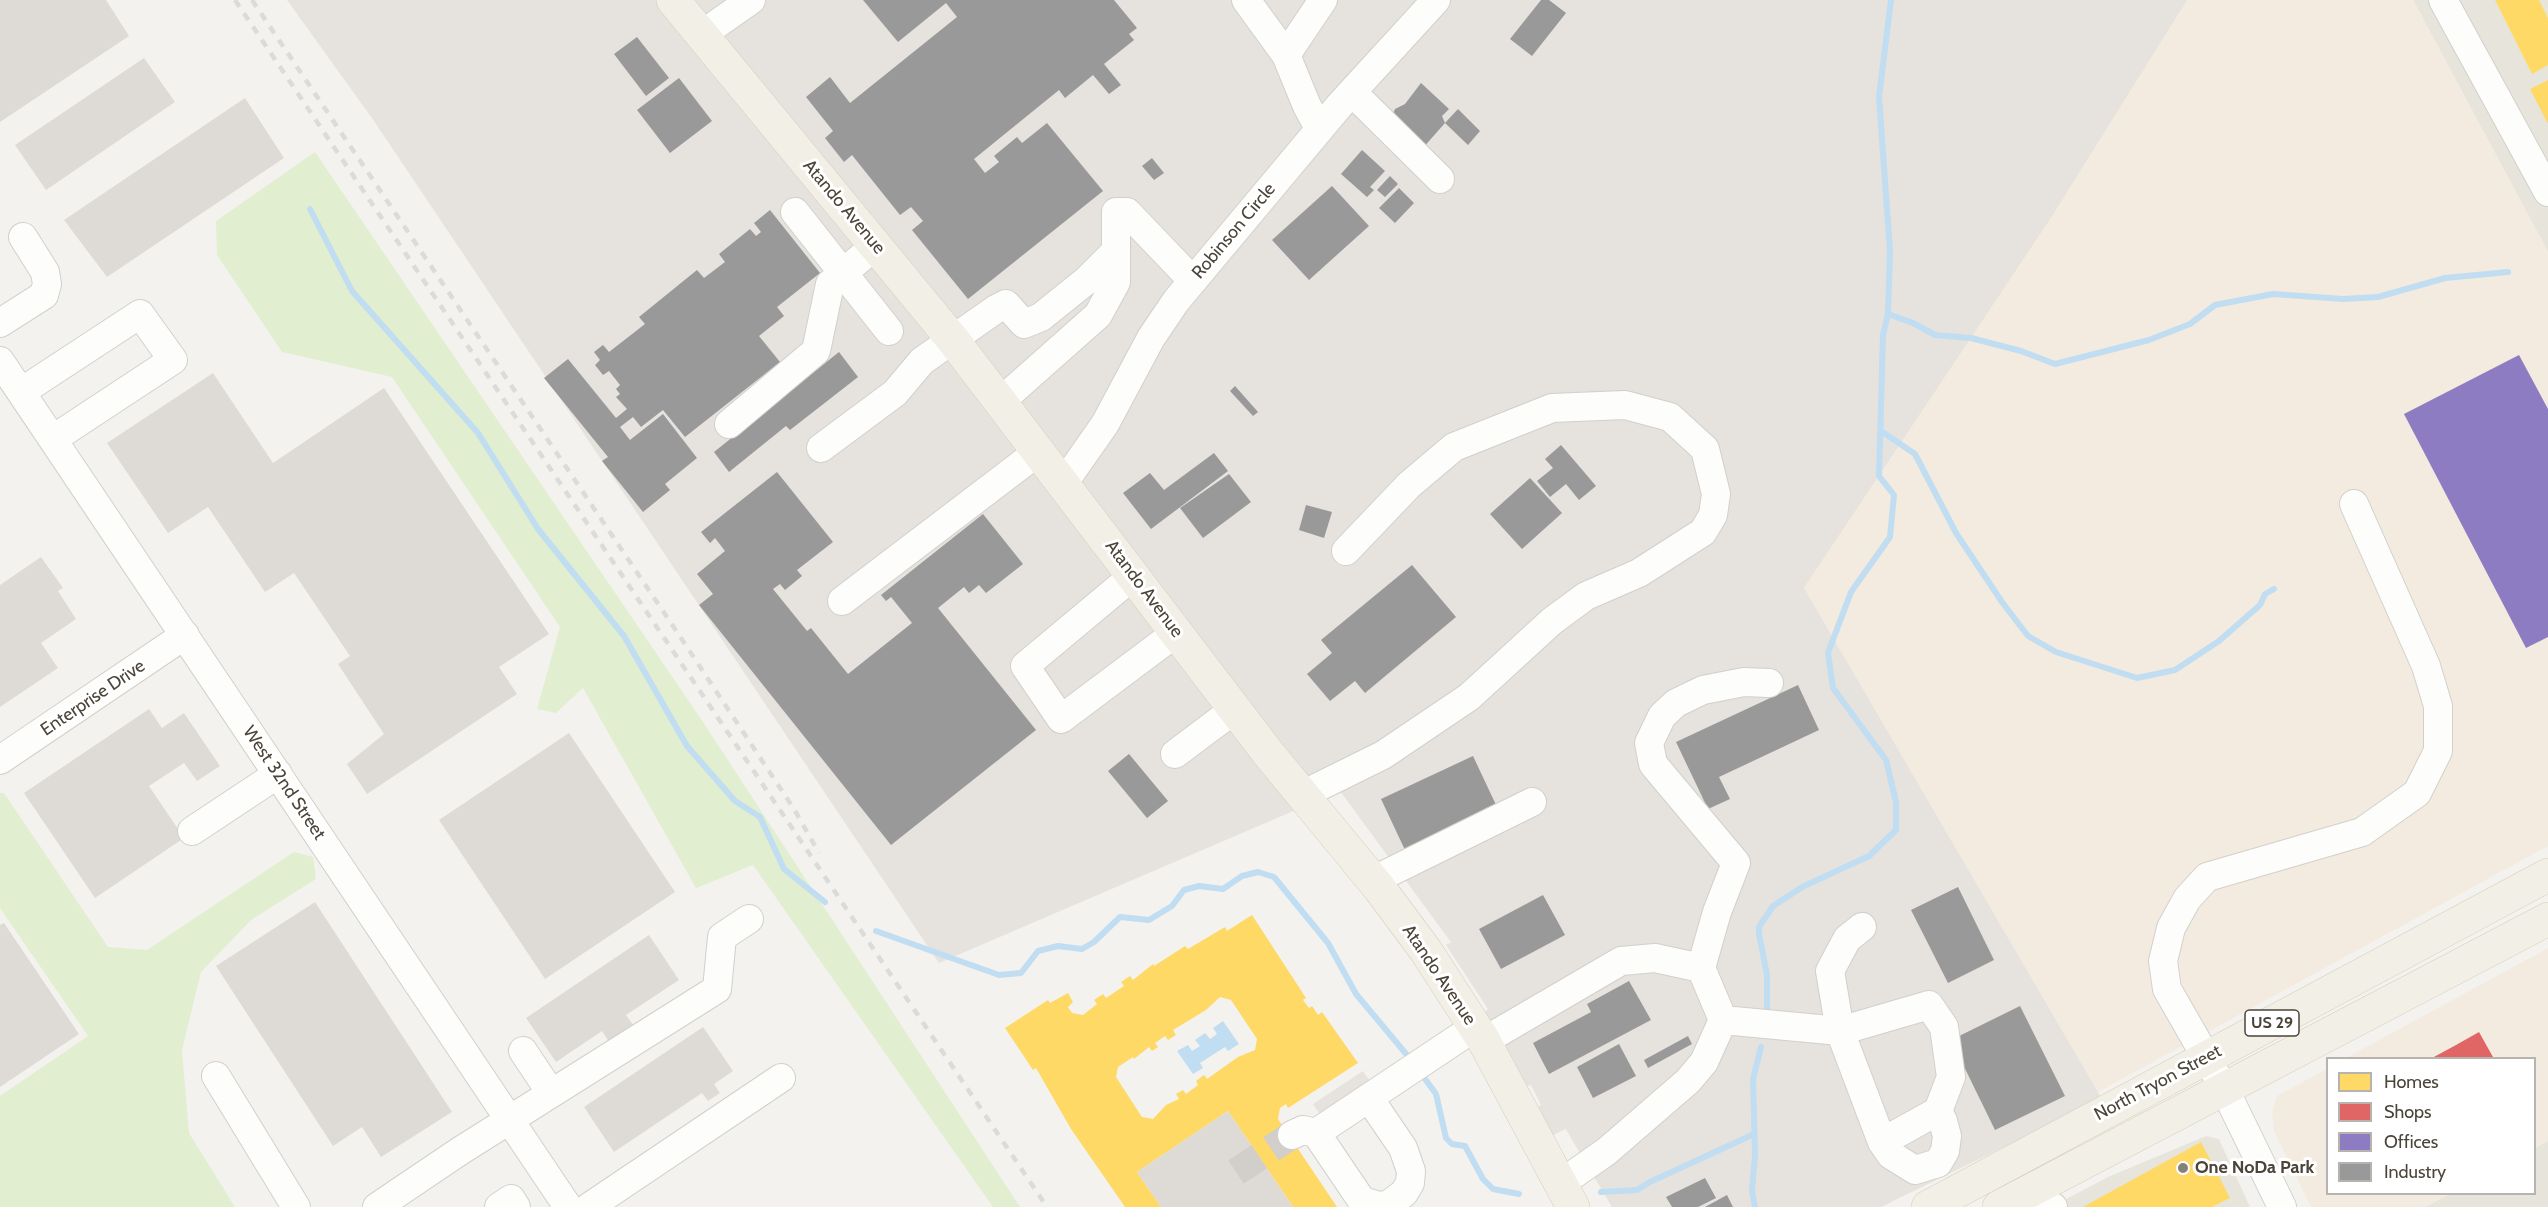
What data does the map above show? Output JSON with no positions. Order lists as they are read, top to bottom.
{
  "streets": {
    "main road": ["Atando Avenue", "US 29", "North Tryon Street"],
    "street": ["Robinson Circle", "Enterprise Drive", "West 32nd Street"]
  },
  "crossings": [
    ["Atando Avenue", "Robinson Circle"],
    ["Enterprise Drive", "West 32nd Street"]
  ],
  "places": ["One NoDa Park"],
  "legend": [
    "Homes",
    "Shops",
    "Offices",
    "Industry"
  ]
}
